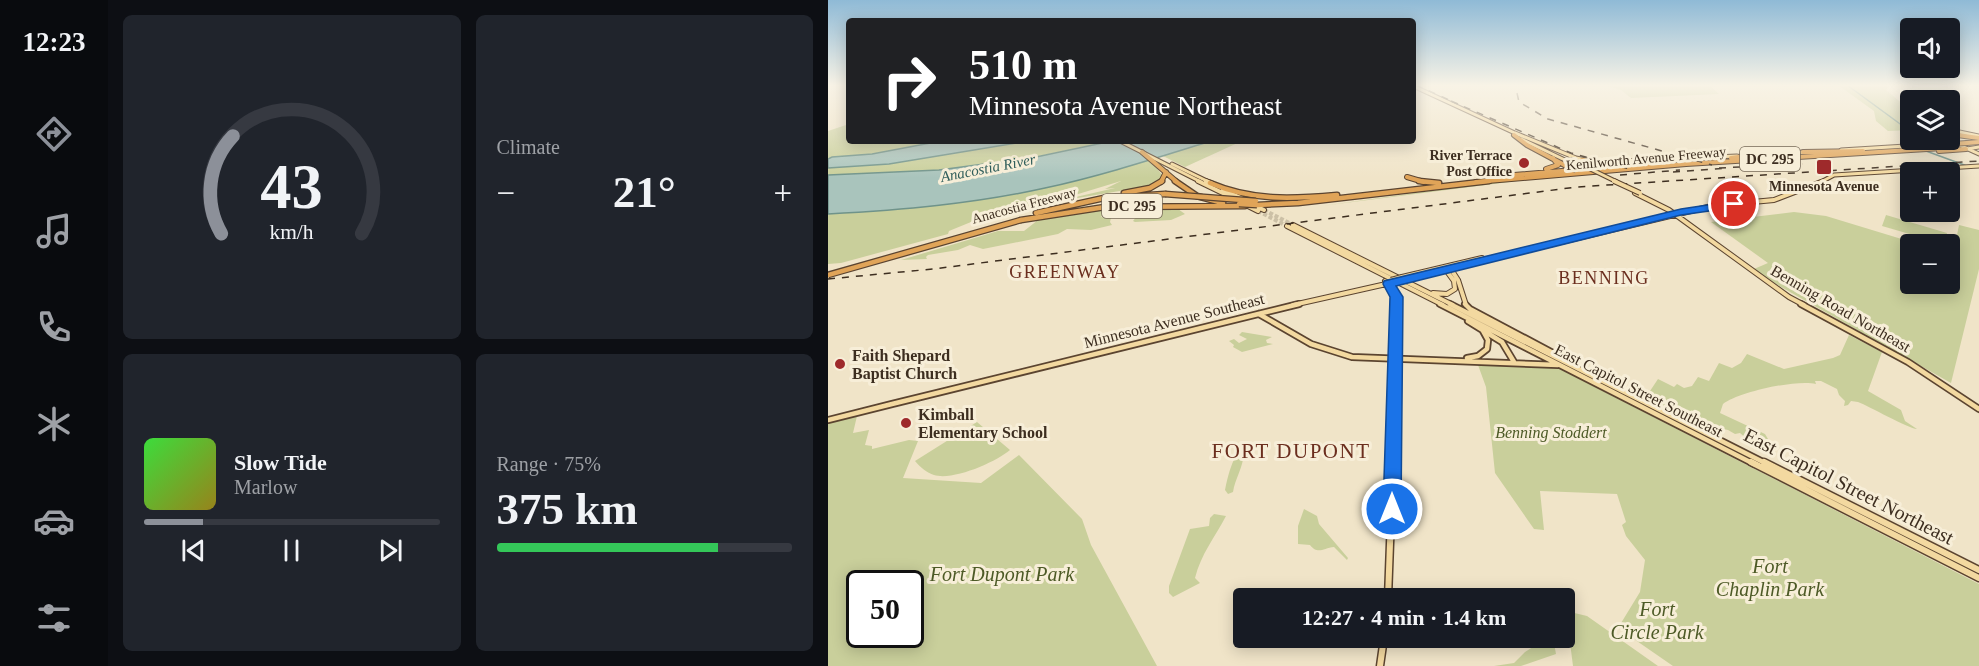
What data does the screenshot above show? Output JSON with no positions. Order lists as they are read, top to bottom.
{
  "streets": {
    "highway": ["Kenilworth Avenue Freeway", "DC 295", "Anacostia Freeway"],
    "main road": [
      "Benning Road Northeast",
      "Minnesota Avenue Southeast",
      "East Capitol Street Southeast",
      "East Capitol Street Northeast"
    ]
  },
  "crossings": [
    ["Kenilworth Avenue Freeway", "Anacostia Freeway"],
    ["Benning Road Northeast", "Minnesota Avenue Southeast"],
    ["Minnesota Avenue Southeast", "East Capitol Street Northeast"],
    ["East Capitol Street Southeast", "East Capitol Street Northeast"]
  ],
  "districts": ["GREENWAY", "BENNING", "FORT DUPONT"],
  "water": ["Anacostia River"],
  "parks": [
    "Benning Stoddert",
    "Fort Chaplin Park",
    "Fort Dupont Park",
    "Fort Circle Park"
  ],
  "places": {
    "other": ["River Terrace Post Office", "Faith Shepard Baptist Church", "Kimball Elementary School"],
    "transit": ["Minnesota Avenue"]
  },
  "page": {
    "tabs": "12:23",
    "tile": [
      "Climate",
      ["Range · 75%", "375 km"]
    ],
    "map_buttons": ["+", "−"],
    "turn": ["510 m", "Minnesota Avenue Northeast"],
    "heat": ["−", "21°", "+"],
    "song": ["Slow Tide", "Marlow"],
    "limit": "50",
    "trip": "12:27 · 4 min · 1.4 km",
    "gauge": ["43", "km/h"]
  }
}
